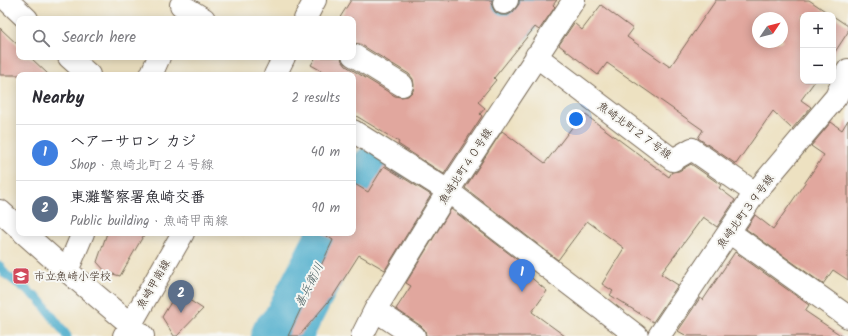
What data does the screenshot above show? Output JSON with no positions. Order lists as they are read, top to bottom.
{
  "streets": {
    "street": [
      "魚崎北町２７号線",
      "魚崎北町４０号線",
      "魚崎北町３９号線",
      "魚崎甲南線"
    ]
  },
  "crossings": [
    ["魚崎北町２７号線", "魚崎北町４０号線"],
    ["魚崎北町２７号線", "魚崎北町３９号線"]
  ],
  "water": ["善兵衛川"],
  "places": {
    "school or university": ["市立魚崎小学校"]
  },
  "north": "top right",
  "page": {
    "map_buttons": ["+", "−"],
    "search": "Search here",
    "heading": ["Nearby", "2 results"],
    "list": [
      {
        "mark": "1",
        "name": "ヘアーサロン カジ",
        "note": "Shop · 魚崎北町２４号線",
        "value": "40 m"
      },
      {
        "mark": "2",
        "name": "東灘警察署魚崎交番",
        "note": "Public building · 魚崎甲南線",
        "value": "90 m"
      }
    ],
    "pins": ["1", "2"]
  }
}
